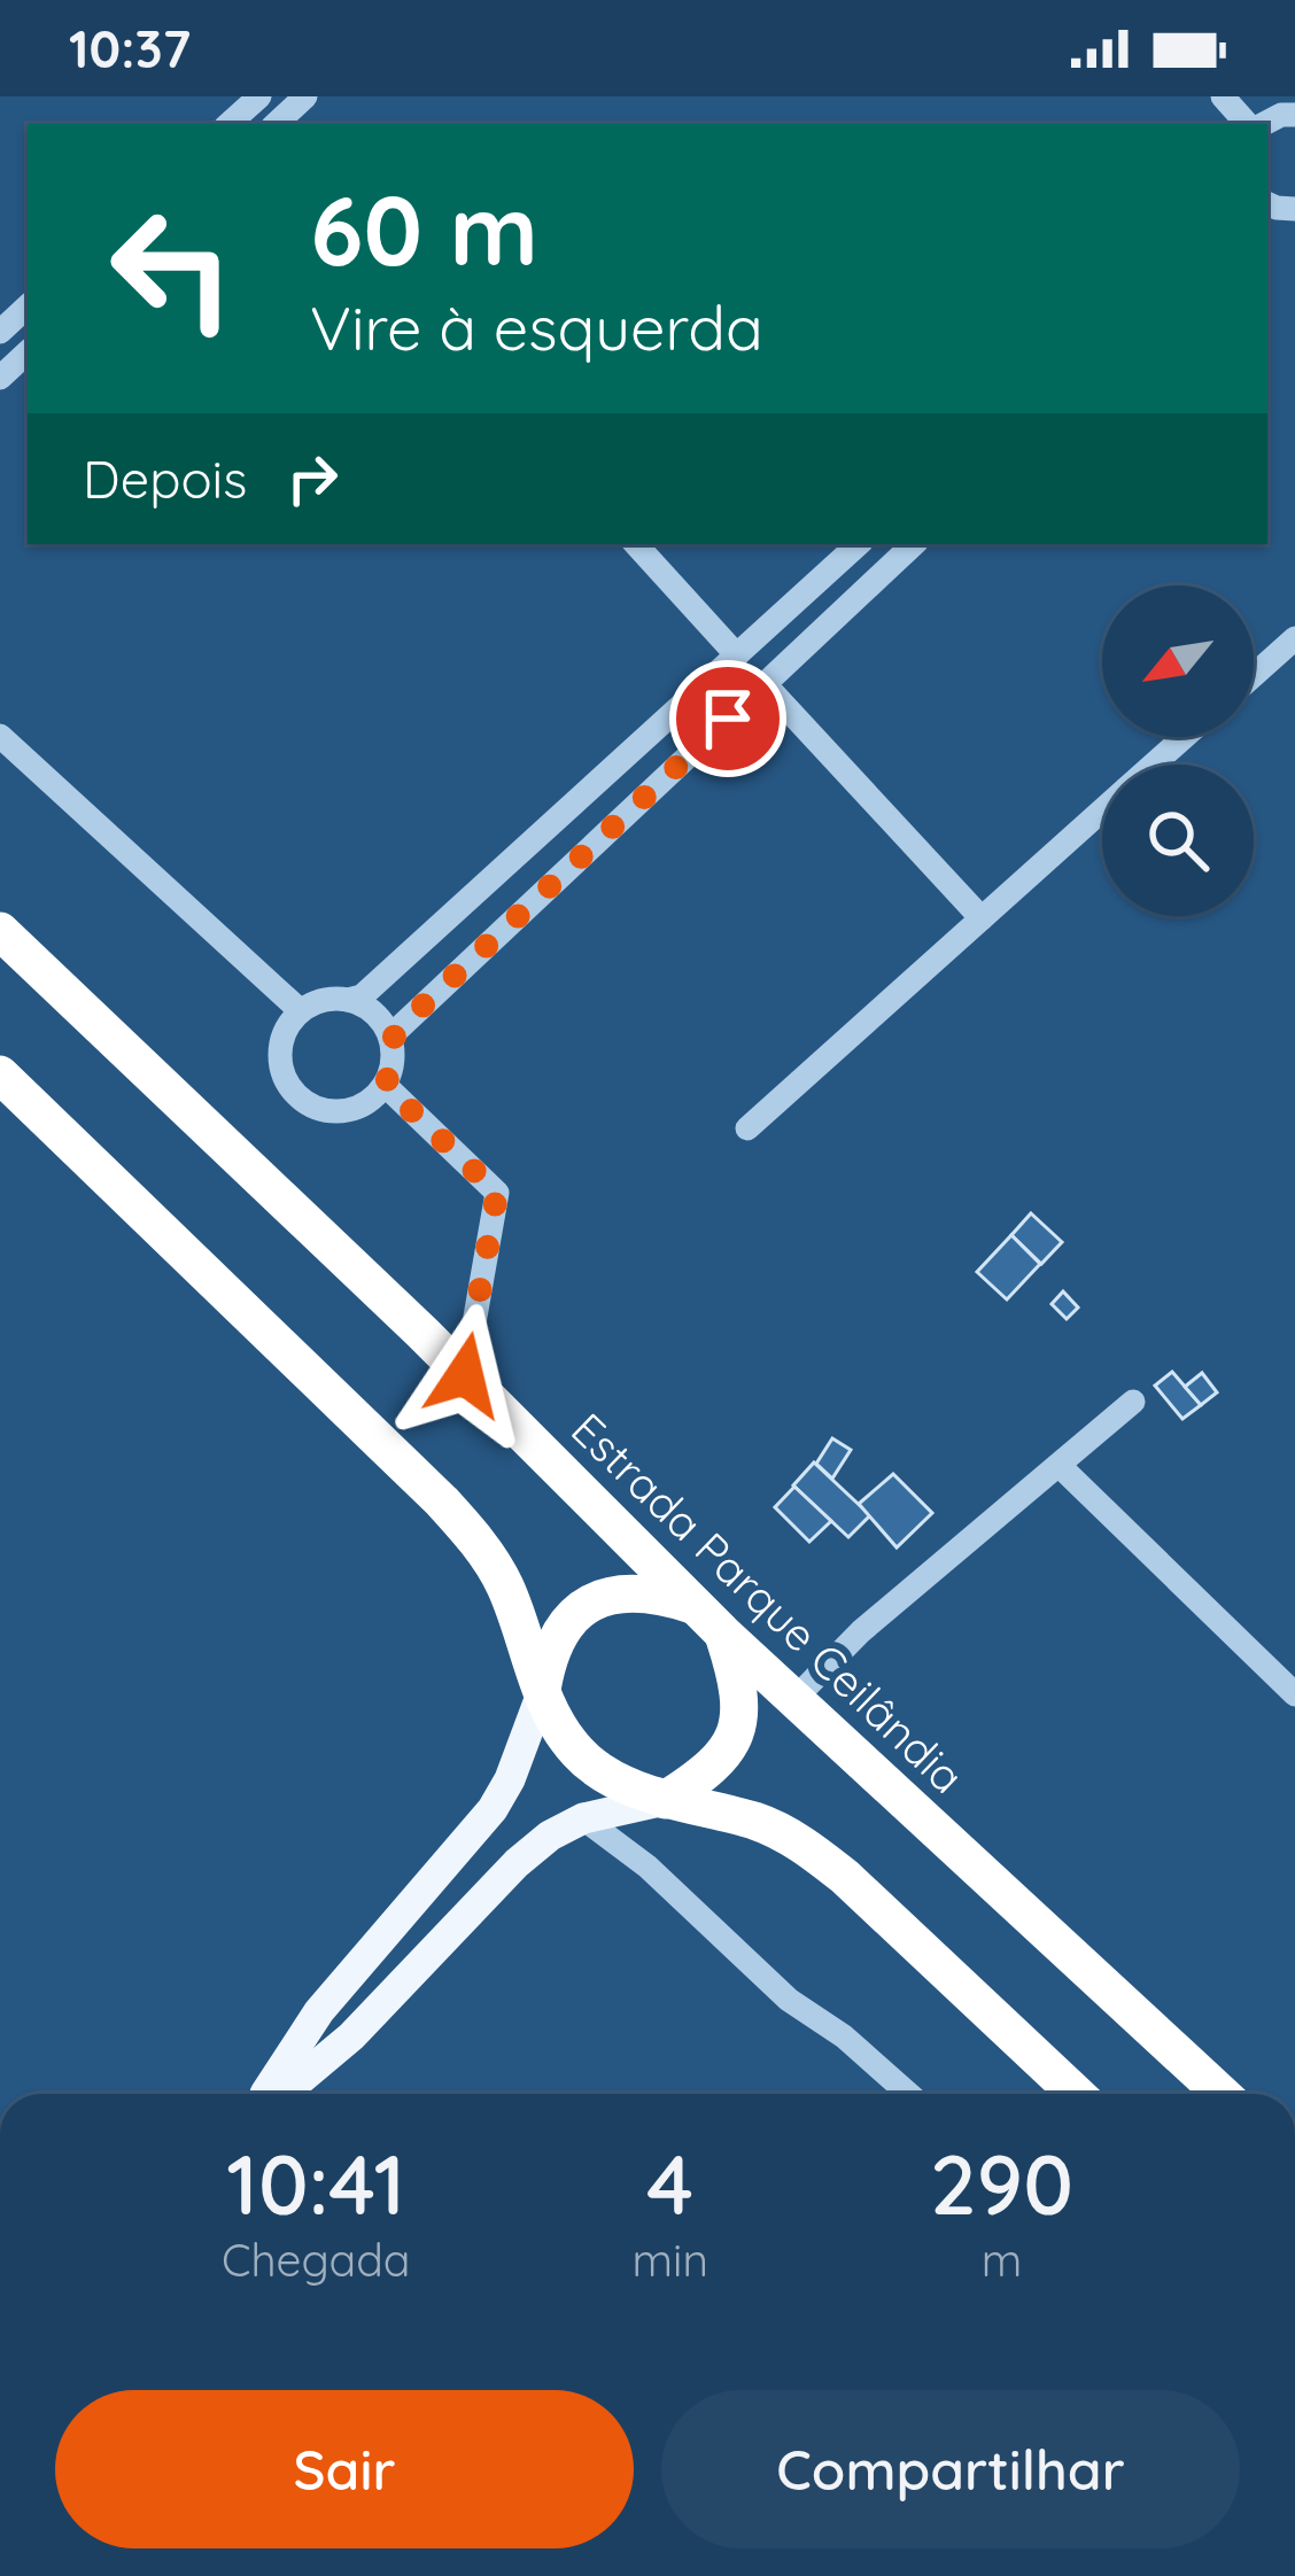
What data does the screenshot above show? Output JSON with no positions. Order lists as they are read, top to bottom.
{
  "streets": {
    "highway": ["Estrada Parque Ceilândia"]
  },
  "north": "bottom left",
  "page": {
    "status": "10:37",
    "turn": ["60 m", "Vire à esquerda"],
    "then": "Depois",
    "eta": [
      "10:41",
      "Chegada",
      "4",
      "min",
      "290",
      "m"
    ],
    "buttons": ["Sair", "Compartilhar"]
  }
}
